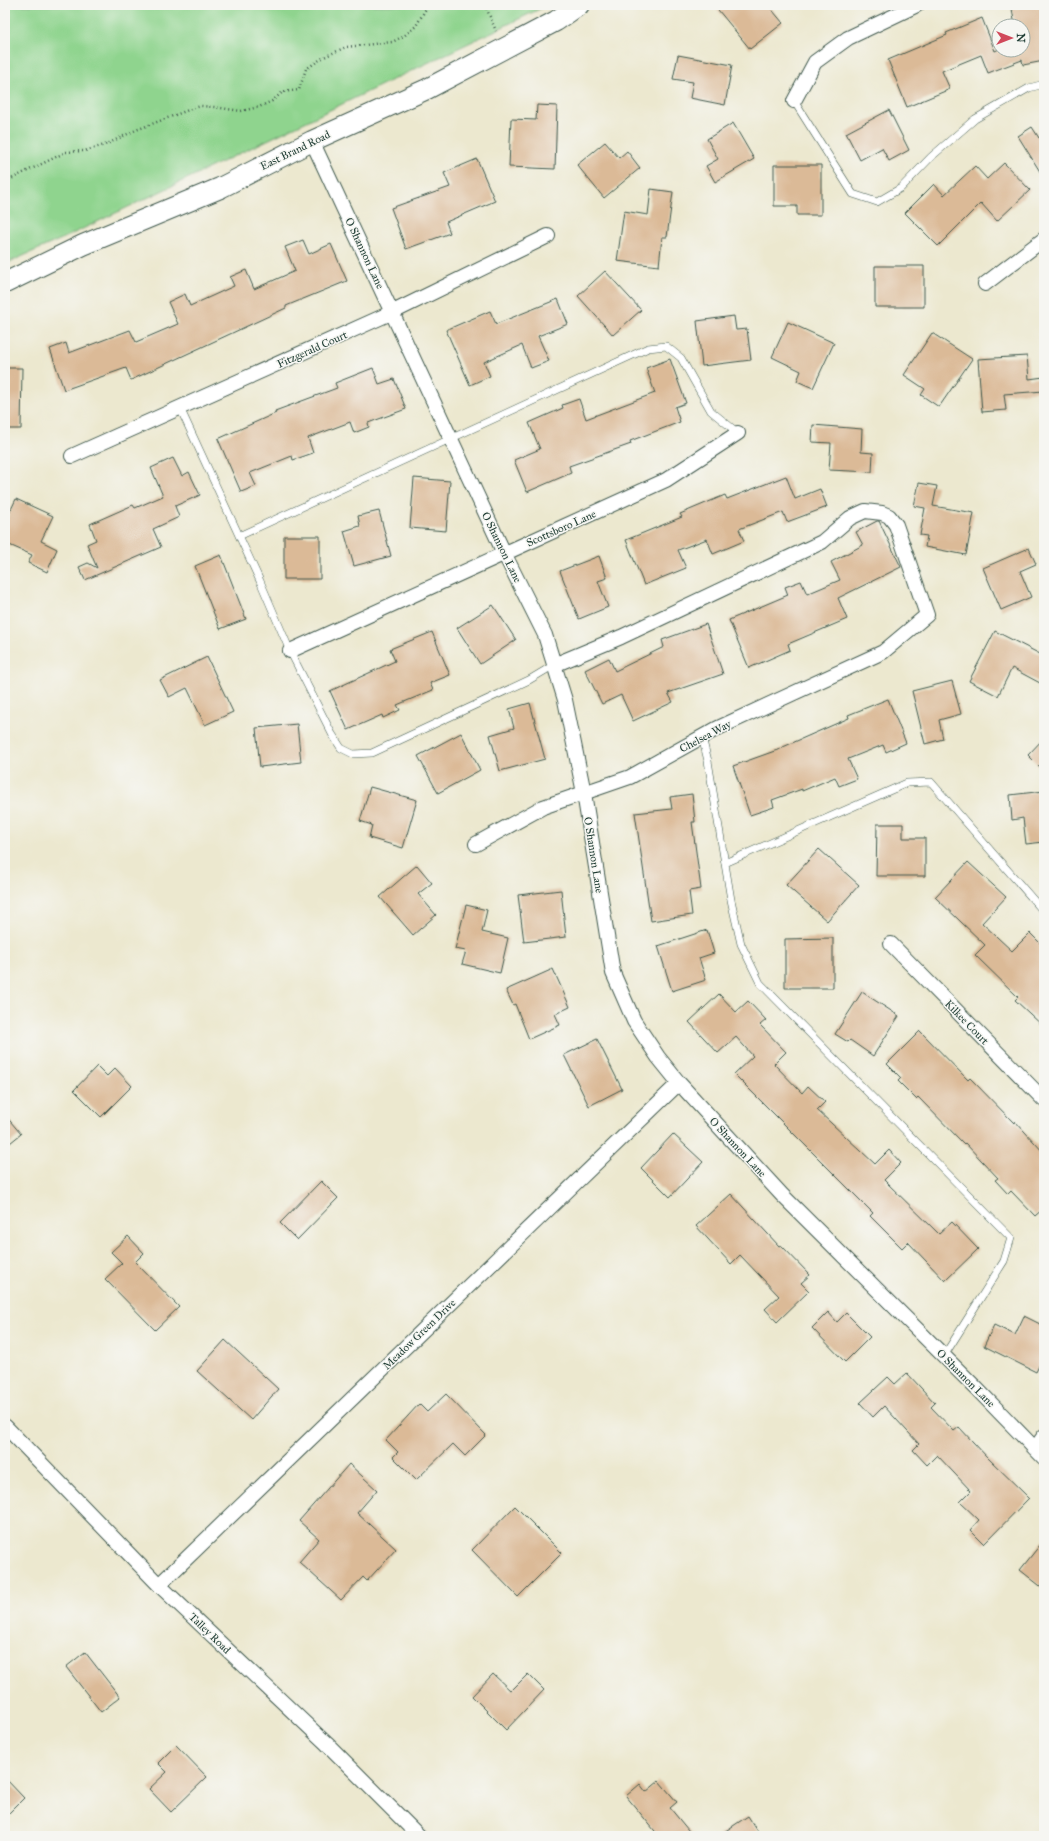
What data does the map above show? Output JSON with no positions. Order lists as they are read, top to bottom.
{
  "streets": {
    "main road": ["East Brand Road"],
    "street": [
      "O Shannon Lane",
      "Fitzgerald Court",
      "Scottsboro Lane",
      "Chelsea Way",
      "Kilkee Court",
      "Meadow Green Drive",
      "Talley Road"
    ]
  },
  "crossings": [
    ["East Brand Road", "O Shannon Lane"],
    ["O Shannon Lane", "Fitzgerald Court"],
    ["O Shannon Lane", "Scottsboro Lane"],
    ["O Shannon Lane", "Chelsea Way"],
    ["O Shannon Lane", "Meadow Green Drive"],
    ["Meadow Green Drive", "Talley Road"]
  ],
  "north": "right"
}
